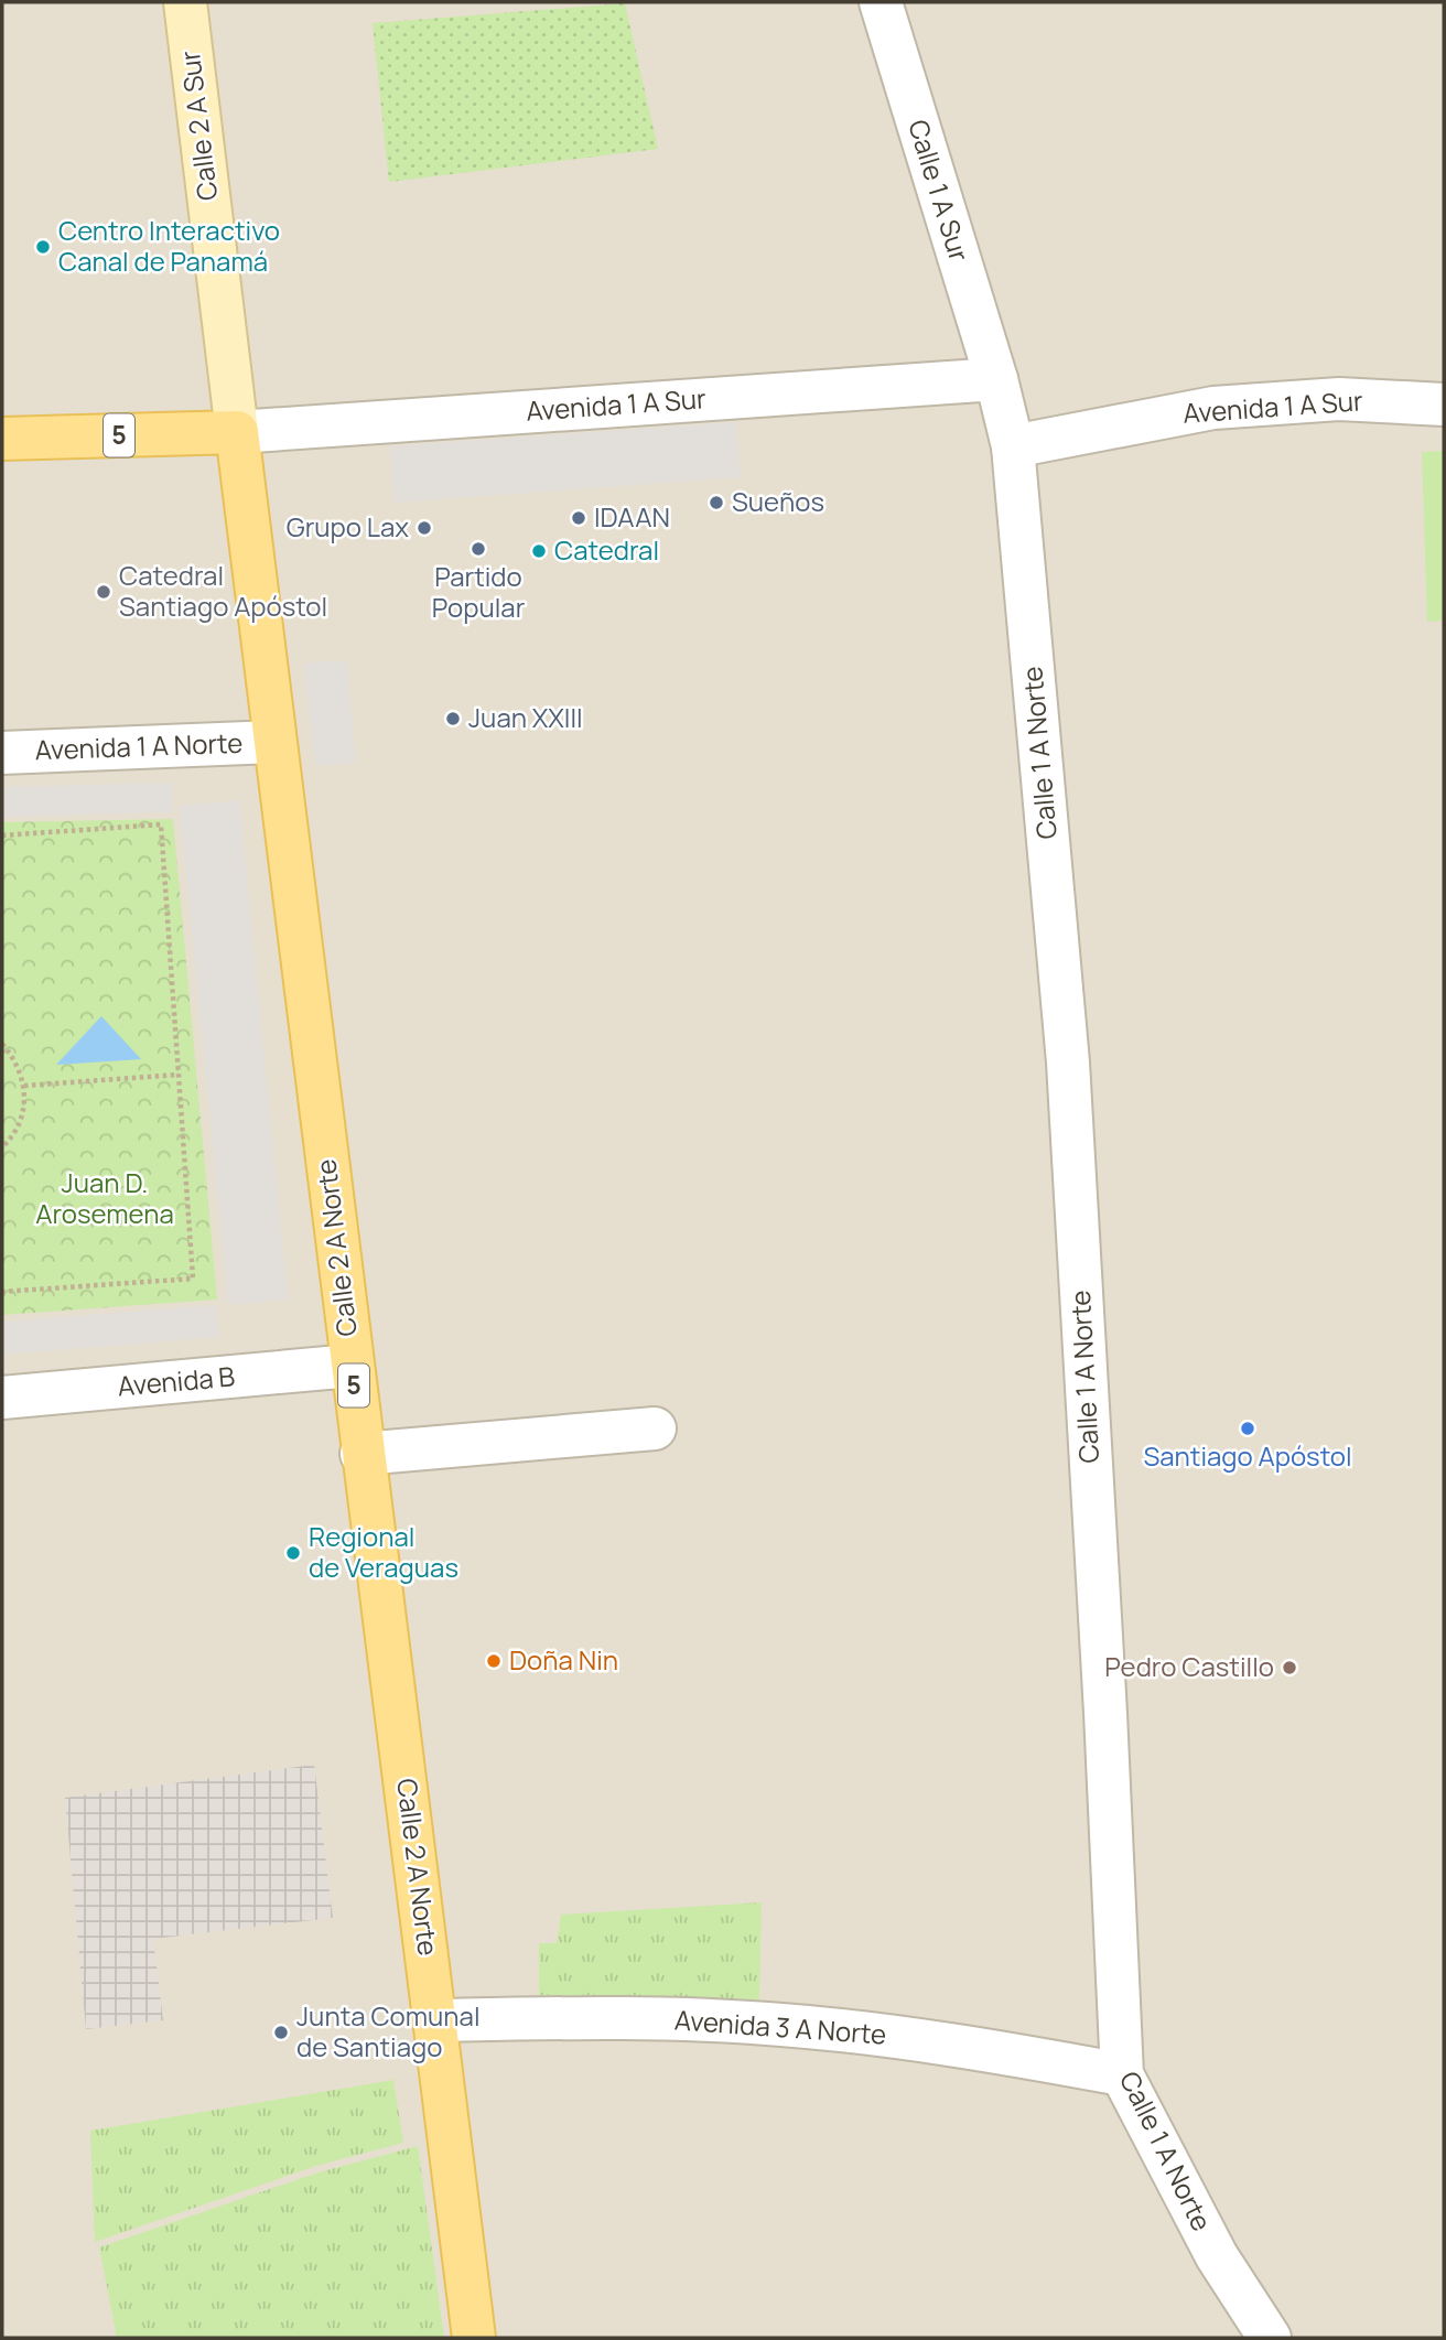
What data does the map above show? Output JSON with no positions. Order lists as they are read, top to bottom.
{
  "streets": {
    "main road": ["Calle 2 A Sur", "5", "Calle 2 A Norte"],
    "street": [
      "Calle 1 A Sur",
      "Avenida 1 A Sur",
      "Avenida 1 A Norte",
      "Calle 1 A Norte",
      "Avenida B",
      "Avenida 3 A Norte"
    ]
  },
  "crossings": [
    ["Calle 2 A Sur", "Avenida 1 A Sur"],
    ["Calle 2 A Sur", "5"],
    ["Calle 2 A Sur", "Calle 2 A Norte"],
    ["Calle 1 A Sur", "Avenida 1 A Sur"],
    ["Calle 1 A Sur", "Calle 1 A Norte"],
    ["Avenida 1 A Sur", "5"],
    ["Avenida 1 A Sur", "Calle 1 A Norte"],
    ["Avenida 1 A Sur", "Calle 2 A Norte"],
    ["5", "Calle 2 A Norte"],
    ["Avenida 1 A Norte", "Calle 2 A Norte"],
    ["Calle 1 A Norte", "Avenida 3 A Norte"],
    ["Calle 2 A Norte", "Avenida B"],
    ["Calle 2 A Norte", "Avenida 3 A Norte"]
  ],
  "parks": ["Juan D. Arosemena"],
  "places": [
    "Centro Interactivo Canal de Panamá",
    "Sueños",
    "IDAAN",
    "Grupo Lax",
    "Partido Popular",
    "Catedral",
    "Catedral Santiago Apóstol",
    "Juan XXIII",
    "Santiago Apóstol",
    "Regional de Veraguas",
    "Doña Nin",
    "Pedro Castillo",
    "Junta Comunal de Santiago"
  ]
}
